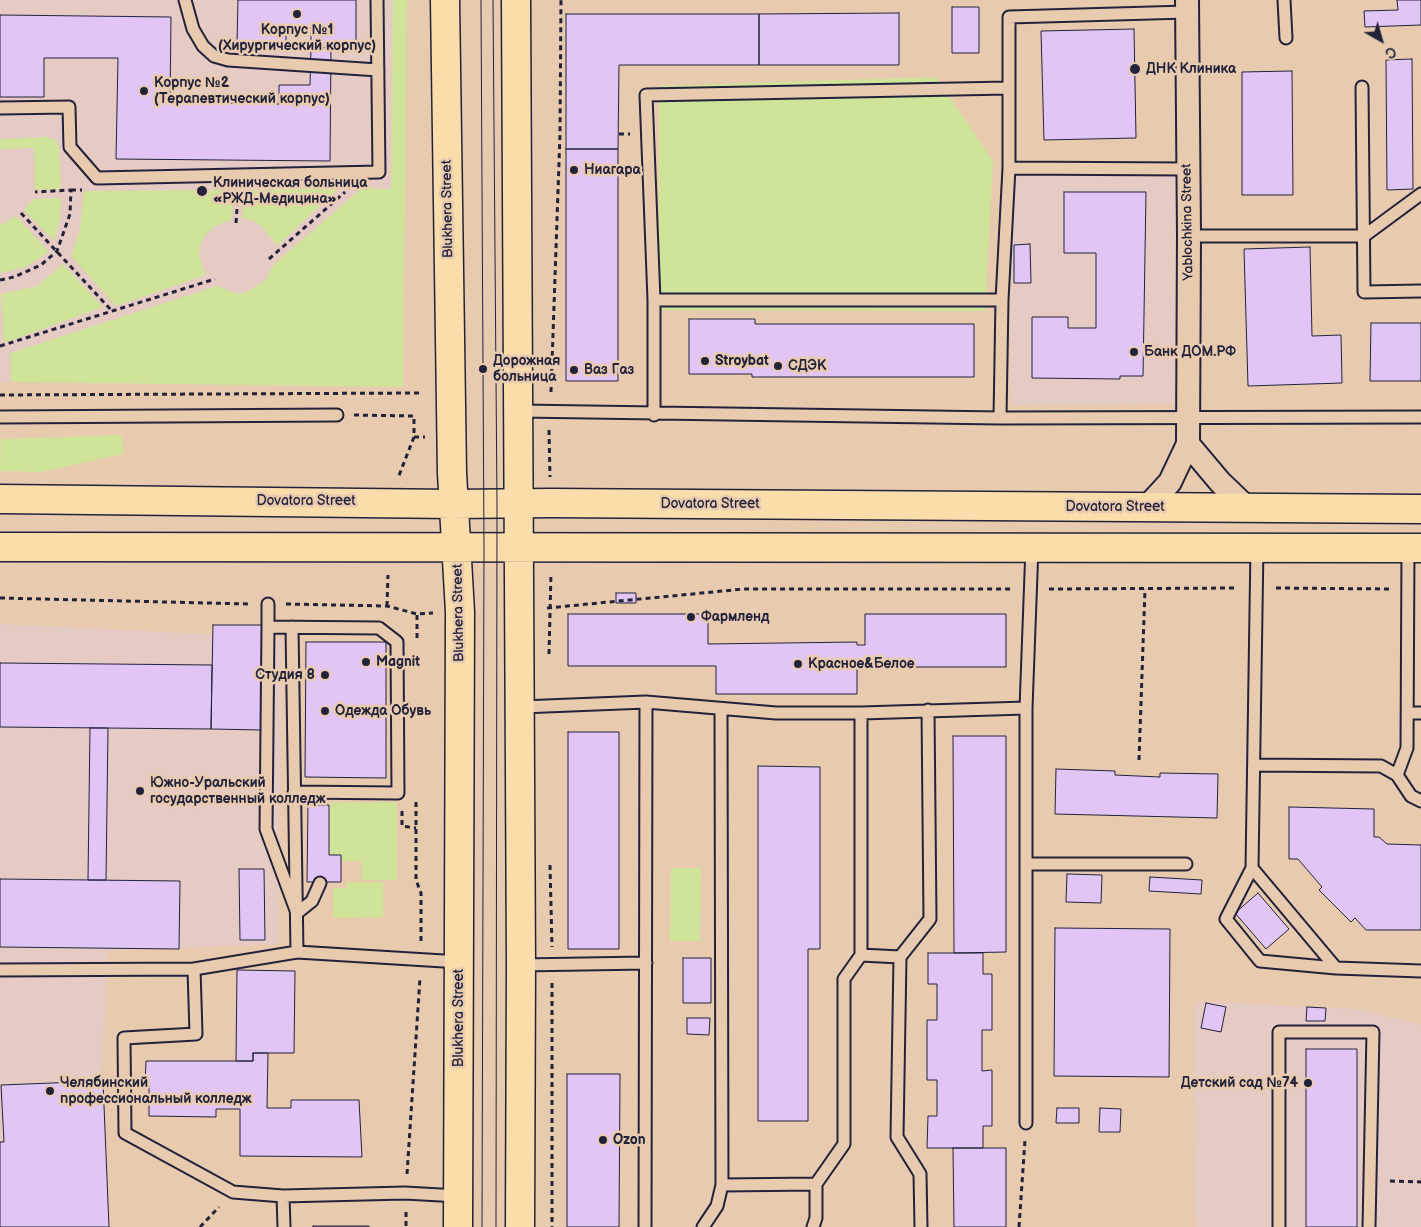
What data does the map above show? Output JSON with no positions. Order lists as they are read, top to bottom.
{
  "streets": {
    "main road": ["Blukhera Street", "Dovatora Street"],
    "street": ["Yablochkina Street"]
  },
  "crossings": [
    ["Blukhera Street", "Dovatora Street"]
  ],
  "places": [
    "Корпус №1 (Хирургический корпус)",
    "ДНК Клиника",
    "Корпус №2 (Терапевтический корпус)",
    "Ниагара",
    "Клиническая больница «РЖД-Медицина»",
    "Банк ДОМ.РФ",
    "Stroybat",
    "СДЭК",
    "Дорожная больница",
    "Ваз Газ",
    "Фармленд",
    "Magnit",
    "Красное&Белое",
    "Студия 8",
    "Одежда Обувь",
    "Южно-Уральский государственный колледж",
    "Детский сад №74",
    "Челябинский профессиональный колледж",
    "Ozon"
  ],
  "north": "bottom right"
}
